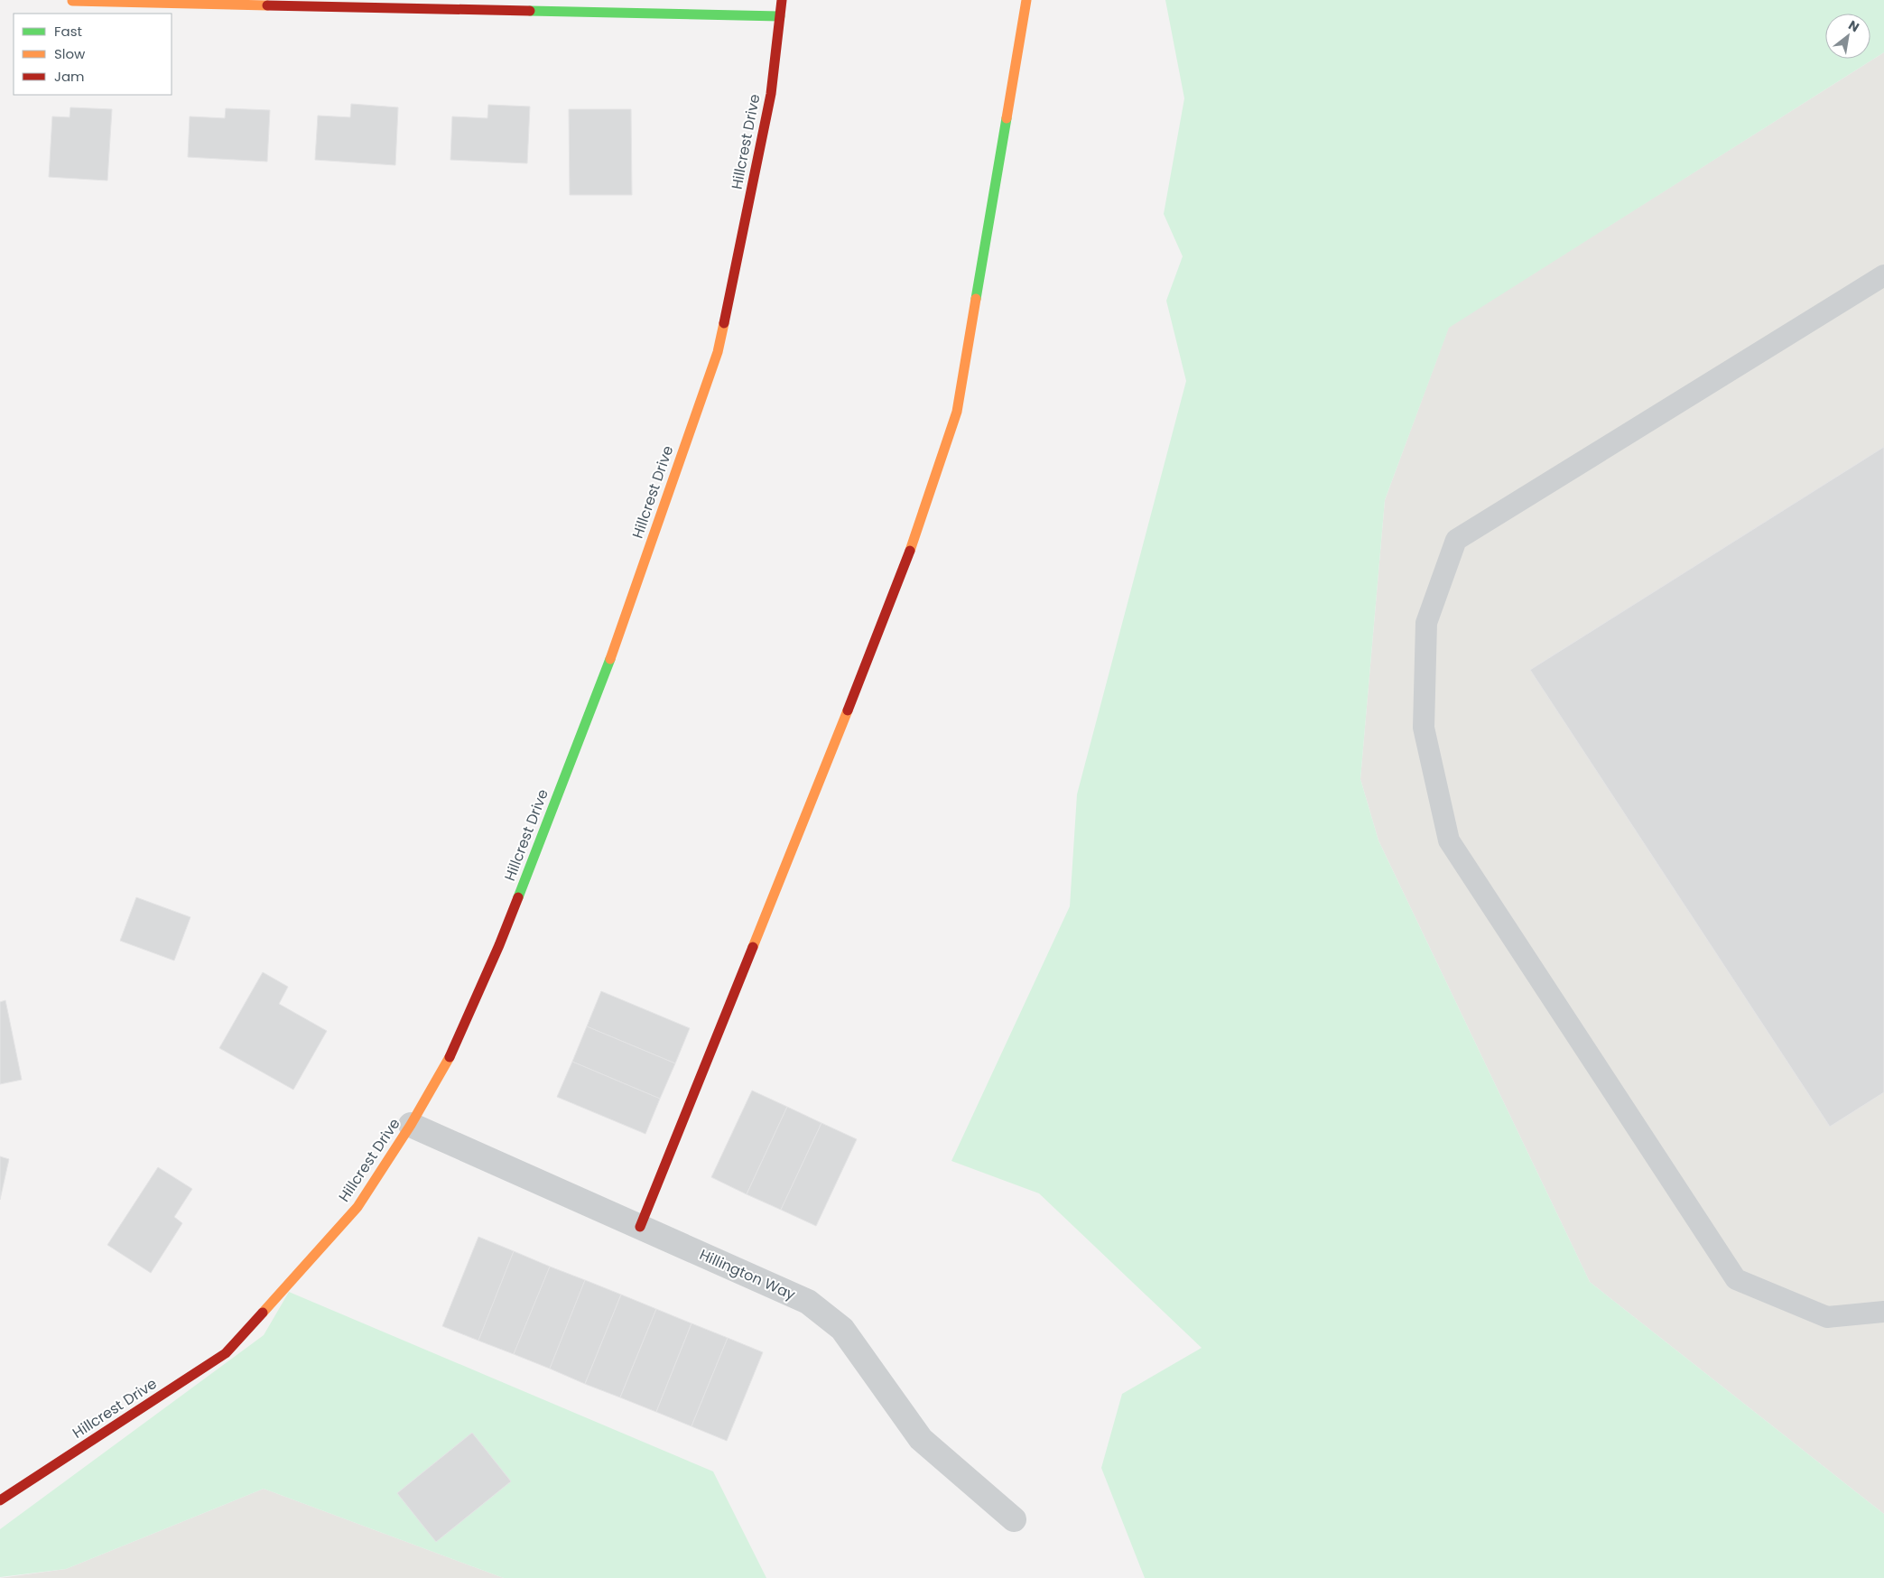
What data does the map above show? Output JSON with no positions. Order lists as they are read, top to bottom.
{
  "streets": {
    "street": ["Hillcrest Drive", "Hillington Way"]
  },
  "crossings": [
    ["Hillcrest Drive", "Hillington Way"]
  ],
  "legend": ["Fast", "Slow", "Jam"],
  "north": "top right"
}
